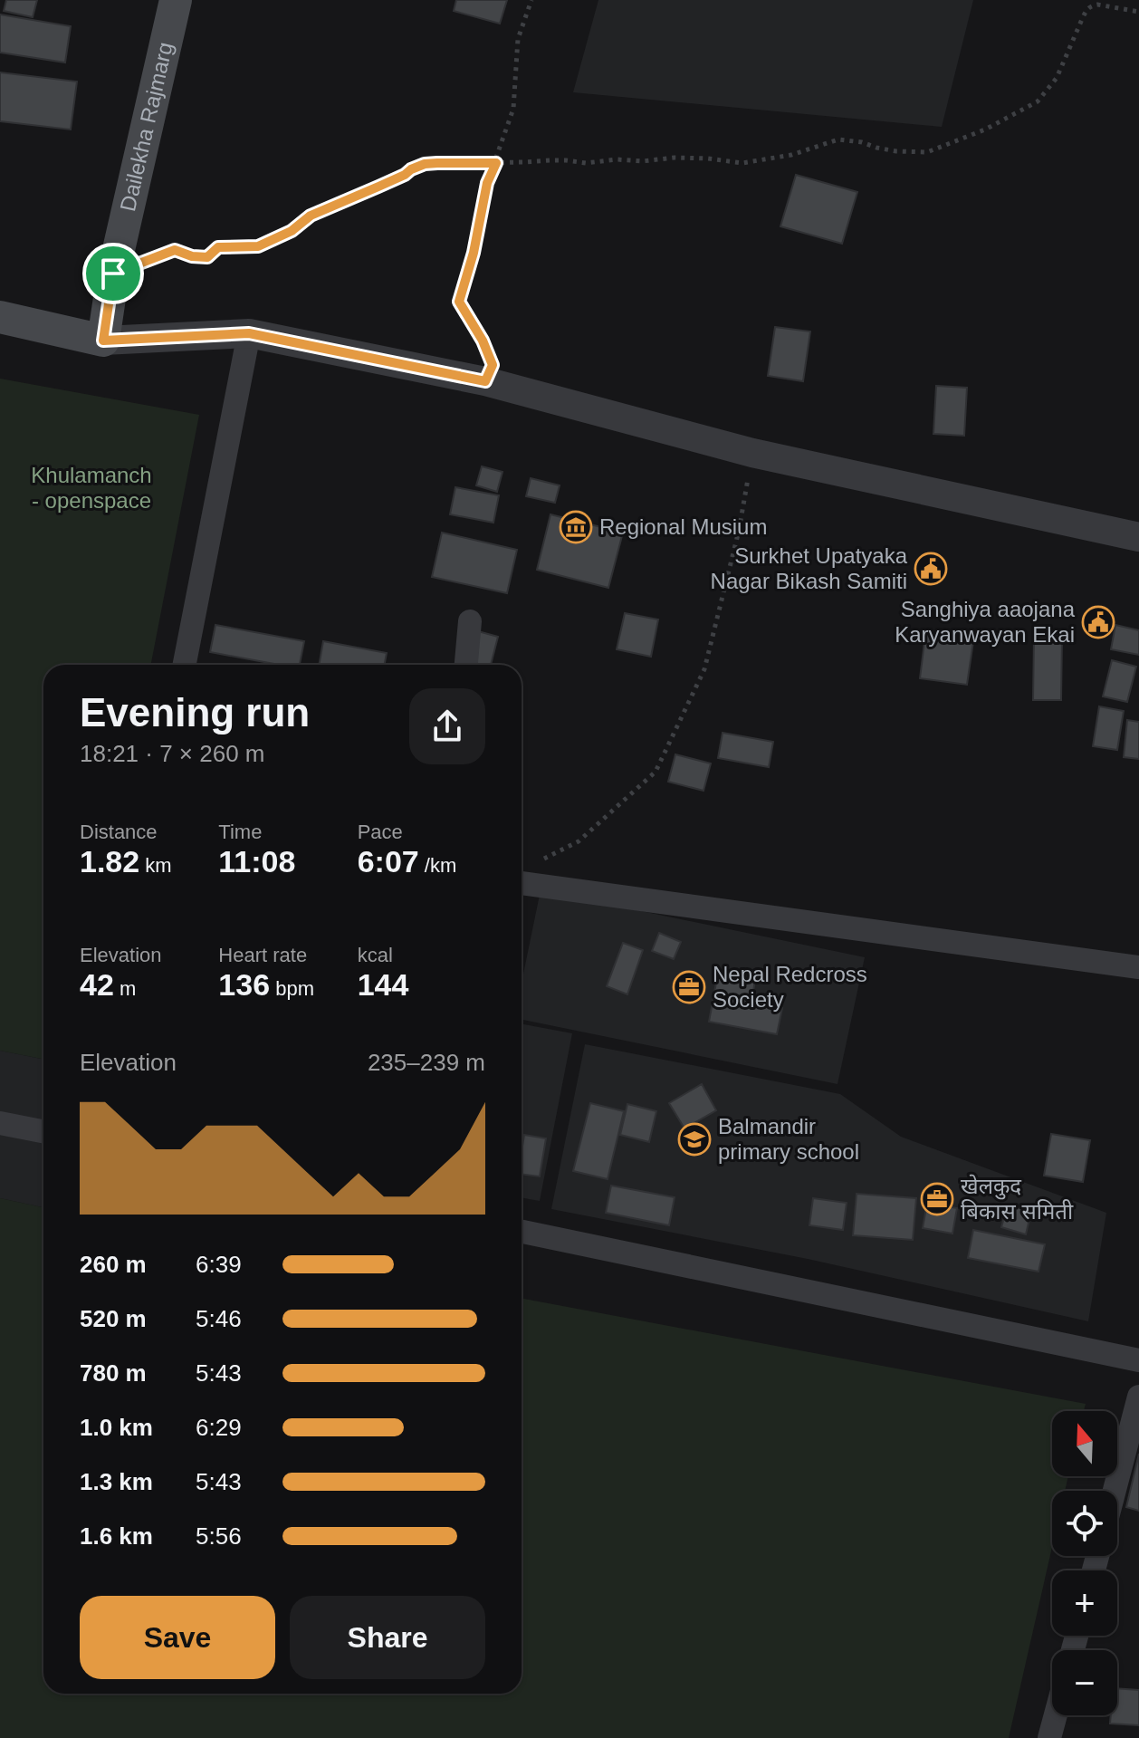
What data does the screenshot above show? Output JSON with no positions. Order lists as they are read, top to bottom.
{
  "streets": {
    "main road": ["Dailekha Rajmarg"]
  },
  "parks": ["Khulamanch - openspace"],
  "places": {
    "museum": ["Regional Musium"],
    "public building": ["Surkhet Upatyaka Nagar Bikash Samiti", "Sanghiya aaojana Karyanwayan Ekai"],
    "office": ["Nepal Redcross Society", "खेलकुद बिकास समिती"],
    "school or university": ["Balmandir primary school"]
  },
  "north": "top",
  "page": {
    "heading": ["Evening run", "18:21 · 7 × 260 m"],
    "stats": [
      ["Distance", "1.82 km"],
      ["Time", "11:08"],
      ["Pace", "6:07 /km"],
      ["Elevation", "42 m"],
      ["Heart rate", "136 bpm"],
      ["kcal", "144"]
    ],
    "chart": ["Elevation", "235–239 m"],
    "list": [
      {
        "name": "260 m",
        "note": "6:39"
      },
      {
        "name": "520 m",
        "note": "5:46"
      },
      {
        "name": "780 m",
        "note": "5:43"
      },
      {
        "name": "1.0 km",
        "note": "6:29"
      },
      {
        "name": "1.3 km",
        "note": "5:43"
      },
      {
        "name": "1.6 km",
        "note": "5:56"
      }
    ],
    "map_buttons": ["+", "−"],
    "buttons": ["Save", "Share"]
  }
}
